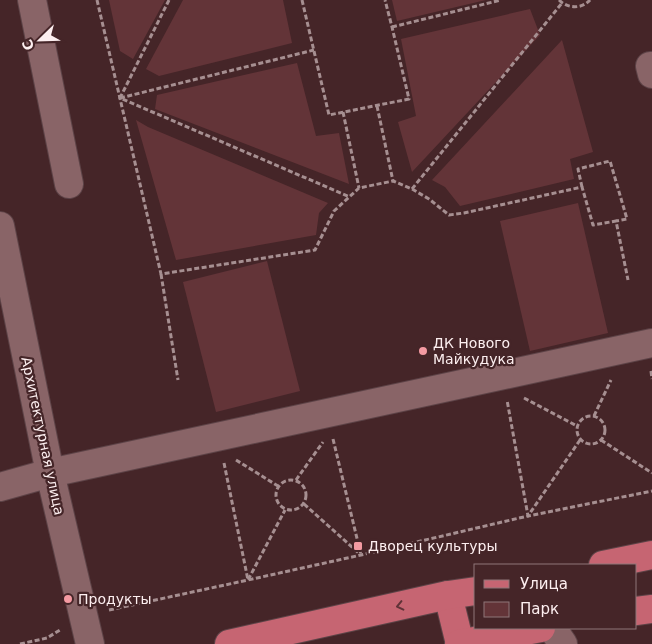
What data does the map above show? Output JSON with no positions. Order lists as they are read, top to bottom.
{
  "streets": {
    "street": ["Архитектурная улица"]
  },
  "places": {
    "other": ["ДК Нового Майкудука", "Продукты"],
    "transit": ["Дворец культуры"]
  },
  "legend": ["Улица", "Парк"],
  "north": "bottom left"
}
